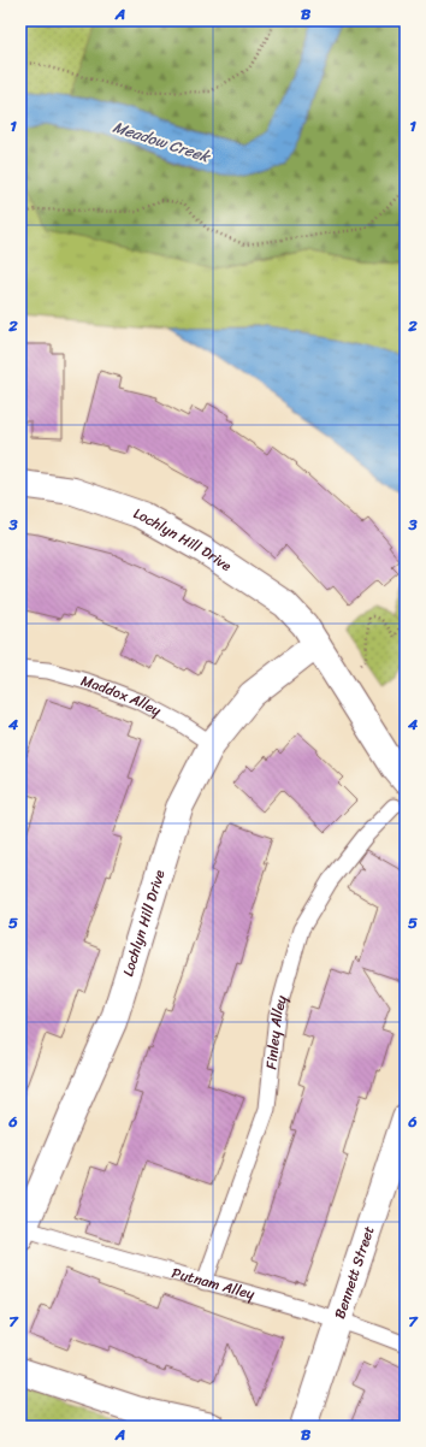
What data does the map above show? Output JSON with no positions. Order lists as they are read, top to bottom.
{
  "streets": {
    "street": ["Lochlyn Hill Drive", "Bennett Street"],
    "lane": ["Maddox Alley", "Finley Alley", "Putnam Alley"]
  },
  "crossings": [
    ["Lochlyn Hill Drive", "Maddox Alley"],
    ["Lochlyn Hill Drive", "Putnam Alley"],
    ["Finley Alley", "Putnam Alley"],
    ["Bennett Street", "Putnam Alley"]
  ],
  "water": ["Meadow Creek"],
  "grid": {
    "columns": ["A", "B"],
    "rows": [
      "1",
      "2",
      "3",
      "4",
      "5",
      "6",
      "7"
    ]
  }
}
